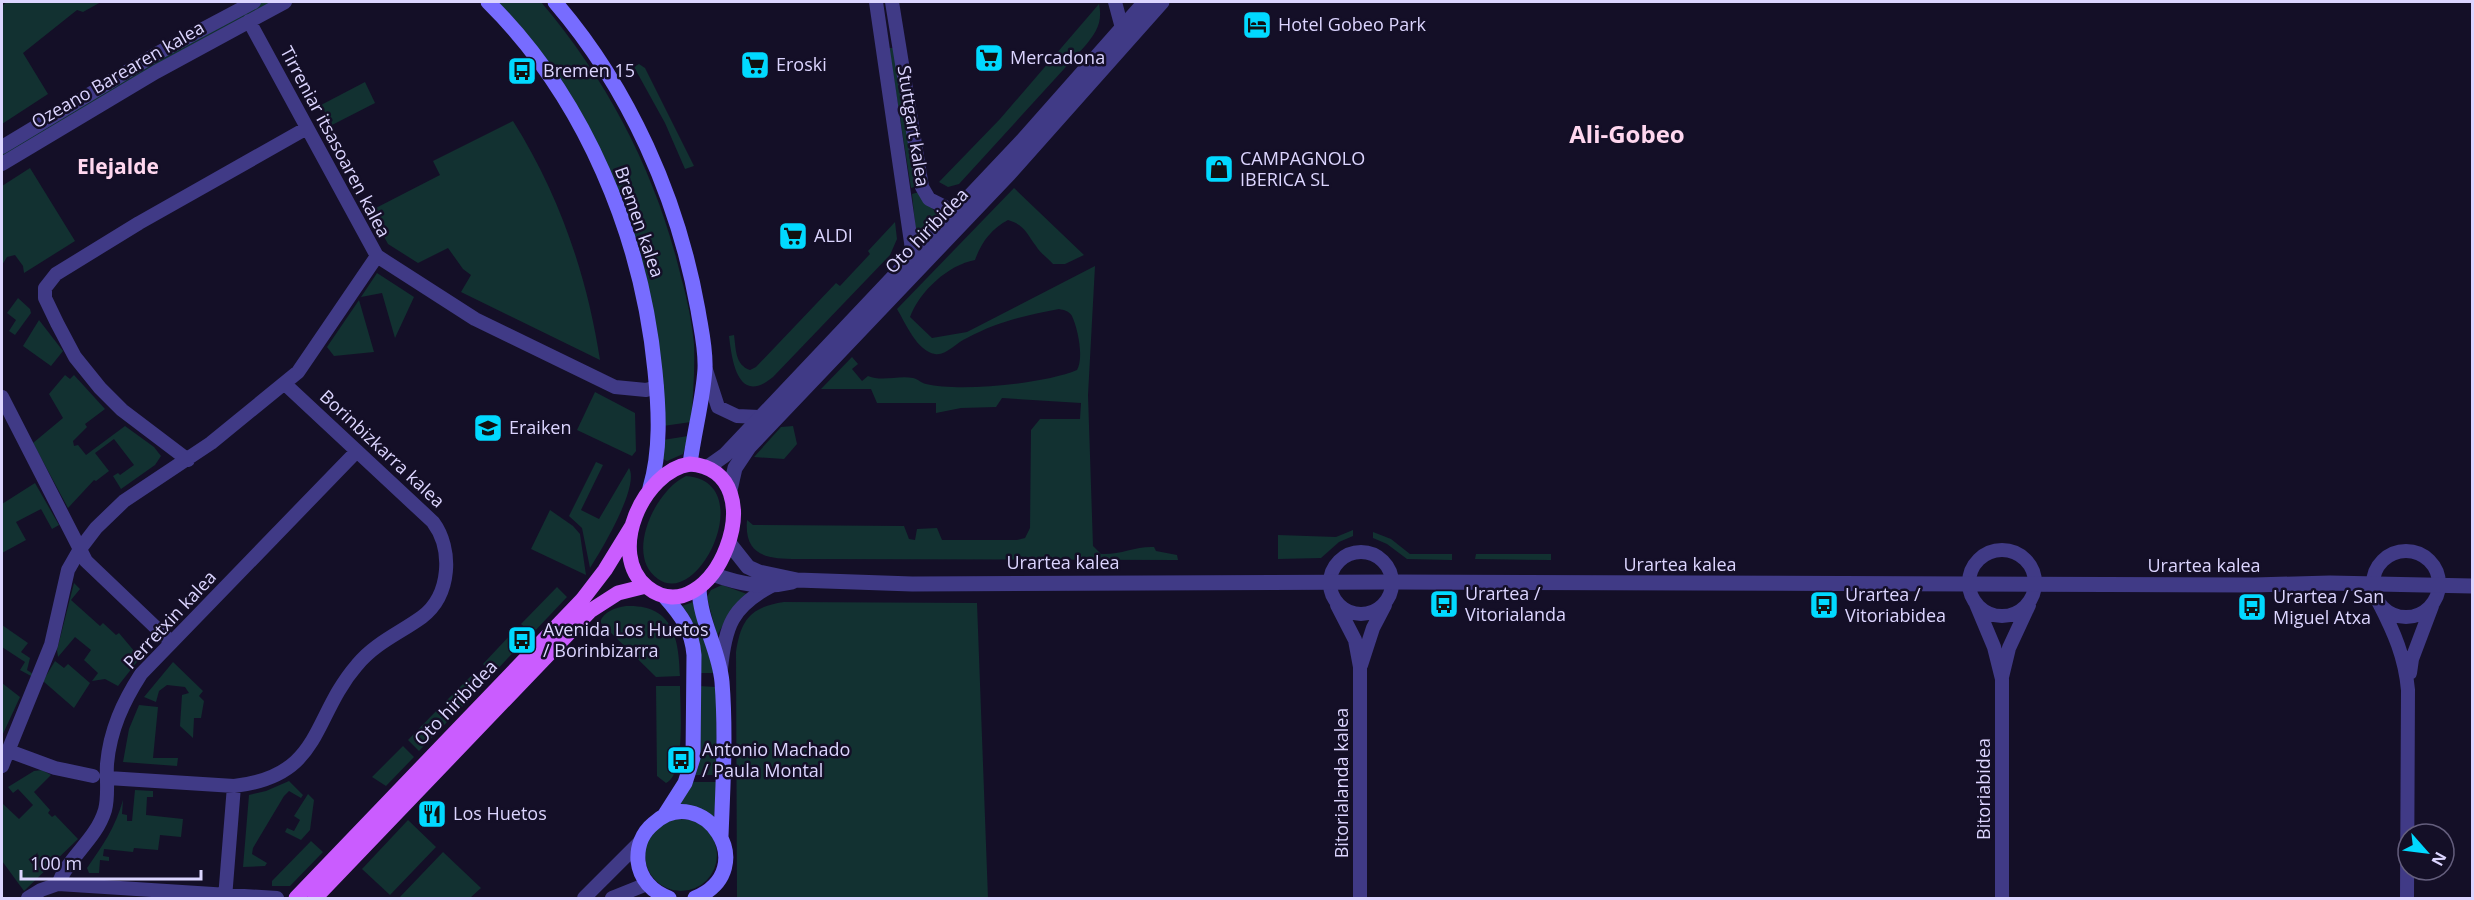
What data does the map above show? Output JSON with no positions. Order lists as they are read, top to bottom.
{
  "streets": {
    "main road": ["Bremen kalea", "Oto hiribidea"],
    "street": [
      "Ozeano Barearen kalea",
      "Stuttgart kalea",
      "Tirreniar itsasoaren kalea",
      "Borinbizkarra kalea",
      "Urartea kalea",
      "Perretxin kalea",
      "Bitorialanda kalea",
      "Bitoriabidea"
    ]
  },
  "crossings": [
    ["Ozeano Barearen kalea", "Tirreniar itsasoaren kalea"],
    ["Stuttgart kalea", "Oto hiribidea"],
    ["Tirreniar itsasoaren kalea", "Bremen kalea"],
    ["Bremen kalea", "Oto hiribidea"],
    ["Bremen kalea", "Urartea kalea"],
    ["Oto hiribidea", "Urartea kalea"],
    ["Borinbizkarra kalea", "Perretxin kalea"]
  ],
  "districts": ["Ali-Gobeo", "Elejalde"],
  "places": {
    "hotel": ["Hotel Gobeo Park"],
    "supermarket": ["Mercadona", "Eroski", "ALDI"],
    "bus stop": [
      "Bremen 15",
      "Urartea / Vitorialanda",
      "Urartea / Vitoriabidea",
      "Urartea / San Miguel Atxa",
      "Avenida Los Huetos / Borinbizarra",
      "Antonio Machado / Paula Montal"
    ],
    "shop": ["CAMPAGNOLO IBERICA SL"],
    "school or university": ["Eraiken"],
    "restaurant": ["Los Huetos"]
  },
  "scale_bar": "100 m",
  "north": "bottom right"
}
